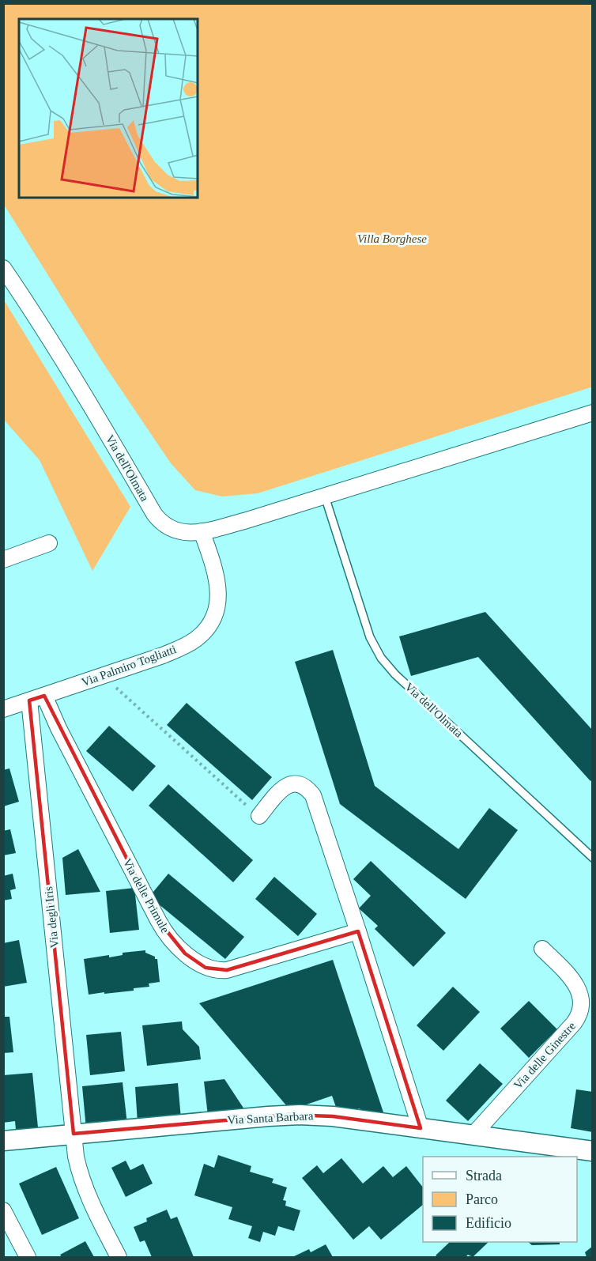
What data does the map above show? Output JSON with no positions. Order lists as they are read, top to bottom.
{
  "streets": {
    "street": [
      "Via dell'Olmata",
      "Via Palmiro Togliatti",
      "Via delle Primule",
      "Via degli Iris",
      "Via delle Ginestre",
      "Via Santa Barbara"
    ]
  },
  "crossings": [
    ["Via dell'Olmata", "Via Palmiro Togliatti"],
    ["Via Palmiro Togliatti", "Via delle Primule"],
    ["Via Palmiro Togliatti", "Via degli Iris"],
    ["Via degli Iris", "Via Santa Barbara"],
    ["Via delle Ginestre", "Via Santa Barbara"]
  ],
  "parks": ["Villa Borghese"],
  "legend": ["Strada", "Parco", "Edificio"]
}
